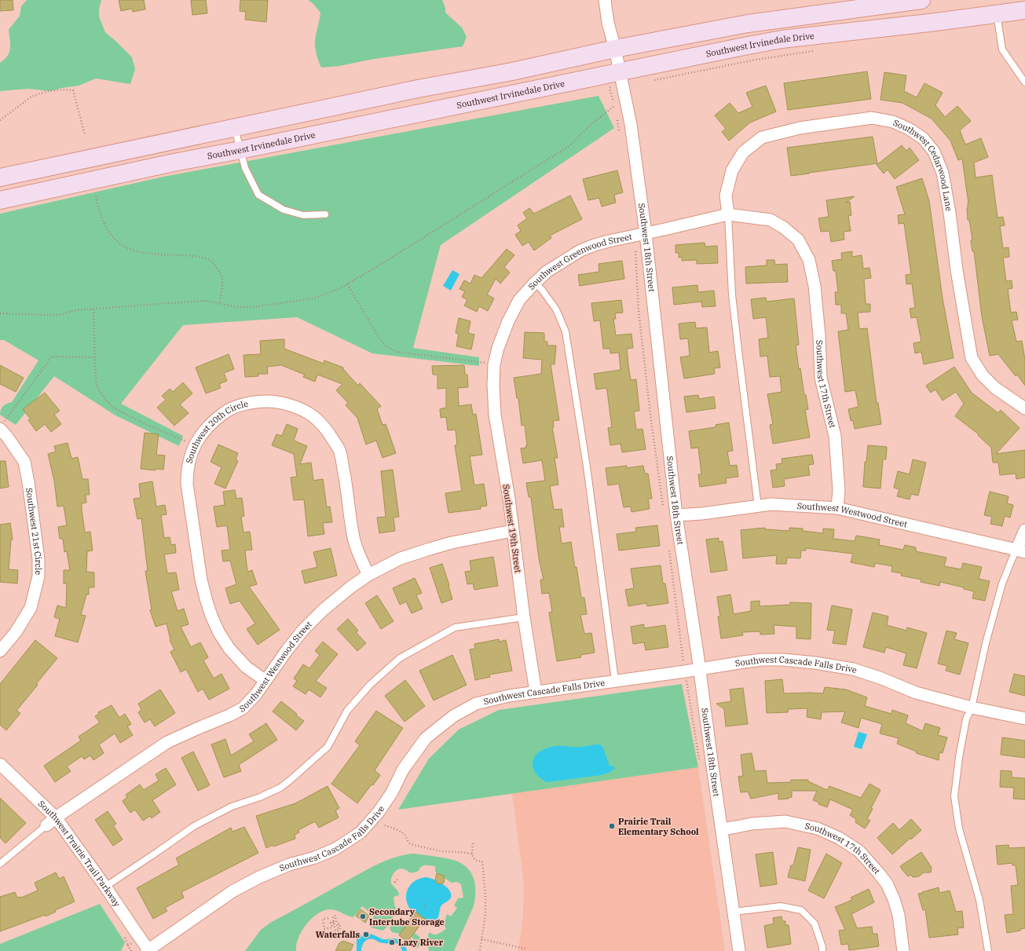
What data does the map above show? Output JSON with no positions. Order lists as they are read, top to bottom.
{
  "streets": {
    "main road": ["Southwest Irvinedale Drive"],
    "street": [
      "Southwest Cedarwood Lane",
      "Southwest 18th Street",
      "Southwest Greenwood Street",
      "Southwest 17th Street",
      "Southwest 20th Circle",
      "Southwest Westwood Street",
      "Southwest 19th Street",
      "Southwest 21st Circle",
      "Southwest Cascade Falls Drive",
      "Southwest Prairie Trail Parkway"
    ]
  },
  "crossings": [
    ["Southwest Irvinedale Drive", "Southwest 18th Street"],
    ["Southwest Cedarwood Lane", "Southwest Greenwood Street"],
    ["Southwest 18th Street", "Southwest Greenwood Street"],
    ["Southwest 18th Street", "Southwest 17th Street"],
    ["Southwest 18th Street", "Southwest Westwood Street"],
    ["Southwest 18th Street", "Southwest Cascade Falls Drive"],
    ["Southwest Greenwood Street", "Southwest 17th Street"],
    ["Southwest Greenwood Street", "Southwest 19th Street"],
    ["Southwest 17th Street", "Southwest Westwood Street"],
    ["Southwest 20th Circle", "Southwest Westwood Street"],
    ["Southwest Westwood Street", "Southwest 19th Street"],
    ["Southwest Westwood Street", "Southwest Prairie Trail Parkway"],
    ["Southwest 19th Street", "Southwest Cascade Falls Drive"],
    ["Southwest Cascade Falls Drive", "Southwest Prairie Trail Parkway"]
  ],
  "places": [
    "Prairie Trail Elementary School",
    "Secondary Intertube Storage",
    "Waterfalls",
    "Lazy River"
  ]
}
